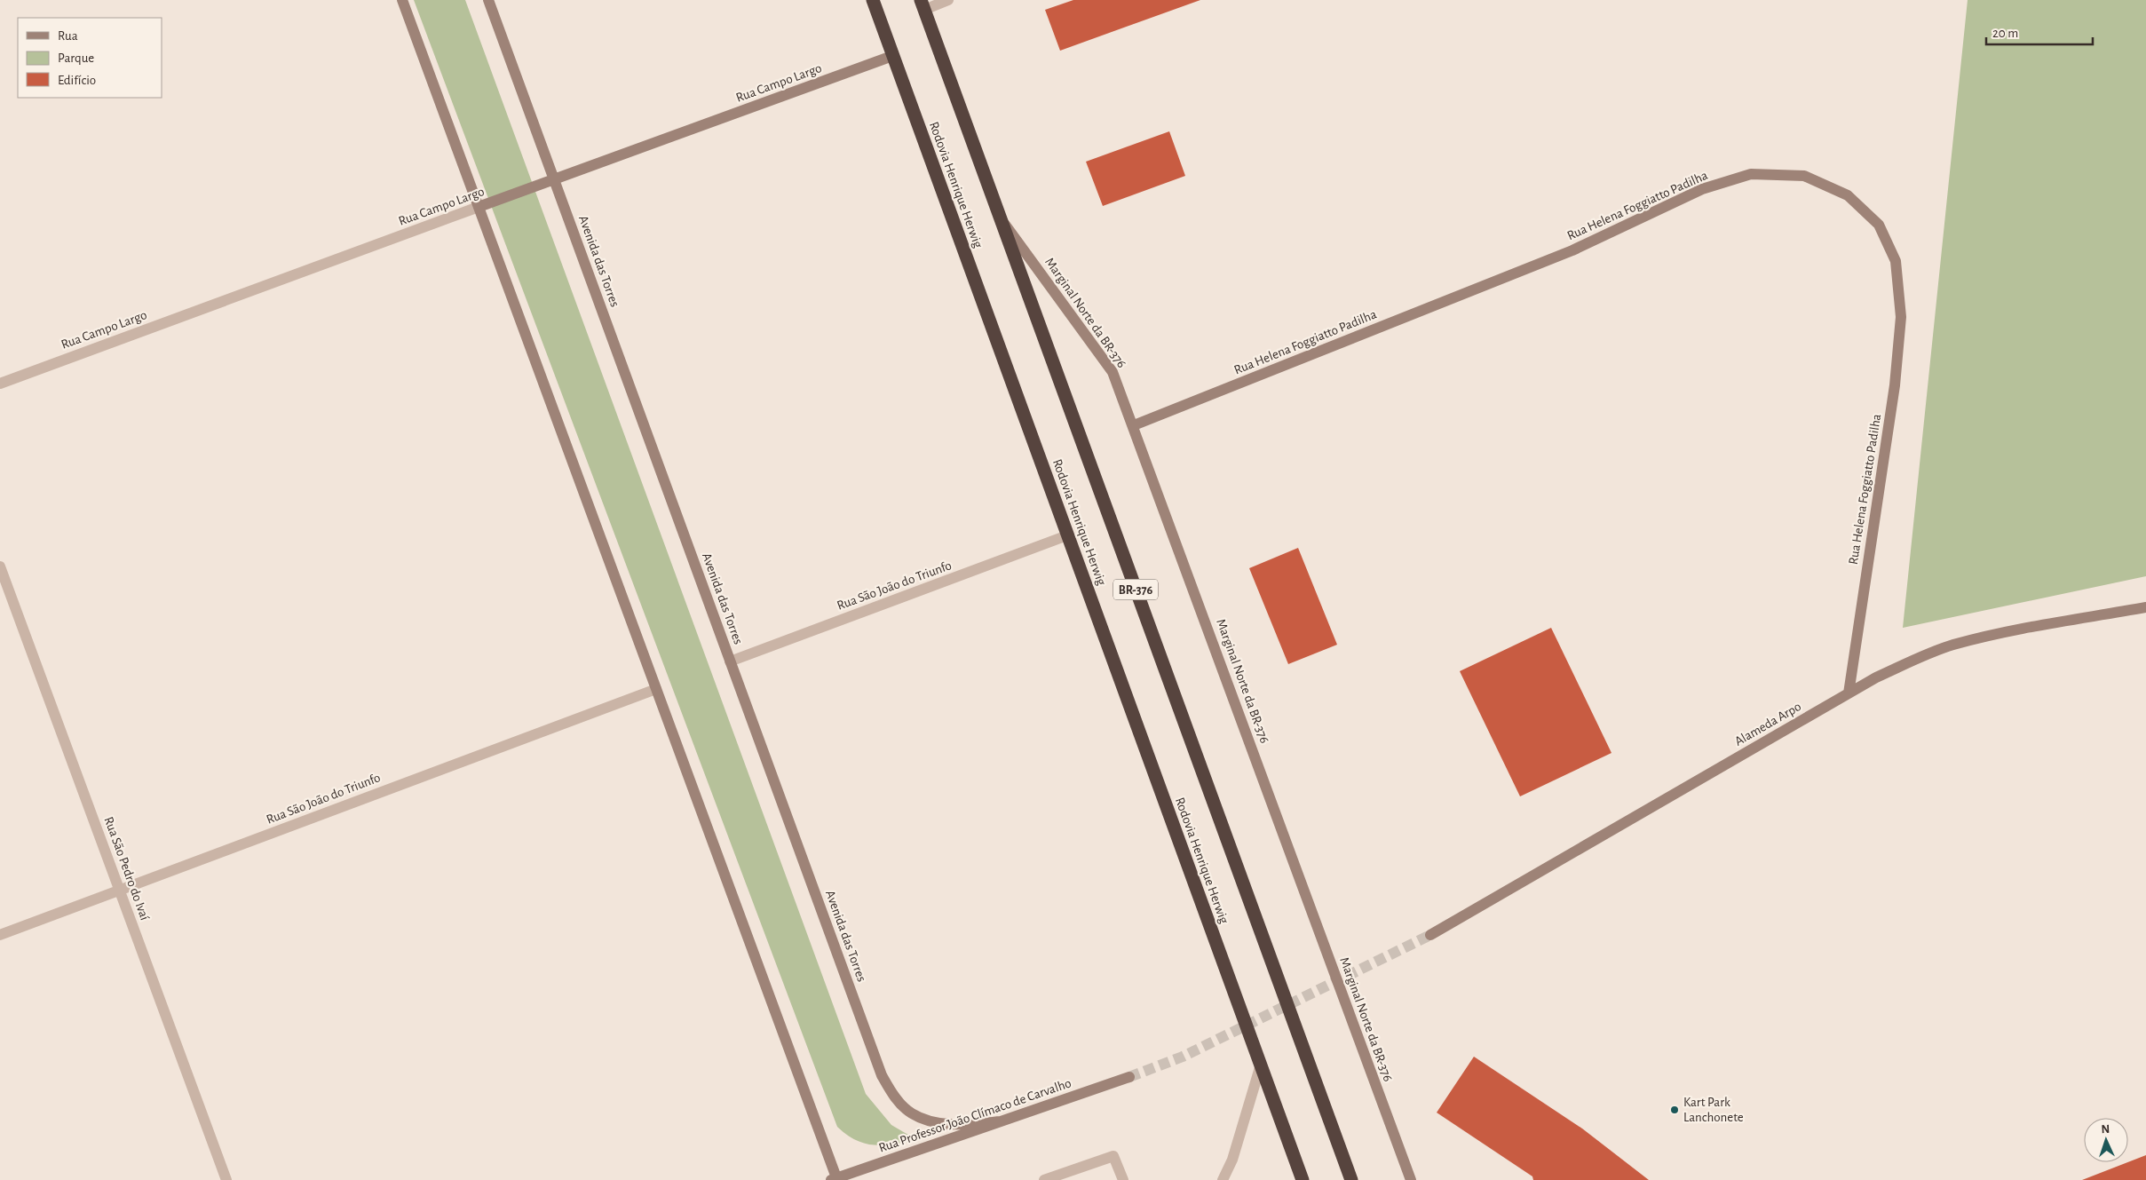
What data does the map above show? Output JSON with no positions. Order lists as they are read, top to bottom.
{
  "streets": {
    "highway": ["Rodovia Henrique Herwig", "BR-376"],
    "main road": [
      "Rua Campo Largo",
      "Rua Helena Foggiatto Padilha",
      "Avenida das Torres",
      "Marginal Norte da BR-376",
      "Alameda Arpo",
      "Rua Professor João Clímaco de Carvalho"
    ],
    "street": ["Rua São João do Triunfo", "Rua São Pedro do Ivaí"]
  },
  "crossings": [
    ["Rua Campo Largo", "Rodovia Henrique Herwig"],
    ["Rua Campo Largo", "Avenida das Torres"],
    ["Rodovia Henrique Herwig", "Rua São João do Triunfo"],
    ["Rua Helena Foggiatto Padilha", "Marginal Norte da BR-376"],
    ["Rua Helena Foggiatto Padilha", "Alameda Arpo"],
    ["Avenida das Torres", "Rua São João do Triunfo"],
    ["Avenida das Torres", "Rua Professor João Clímaco de Carvalho"],
    ["Marginal Norte da BR-376", "BR-376"],
    ["Rua São João do Triunfo", "Rua São Pedro do Ivaí"]
  ],
  "places": ["Kart Park Lanchonete"],
  "legend": ["Rua", "Parque", "Edifício"],
  "scale_bar": "20 m",
  "north": "top"
}
